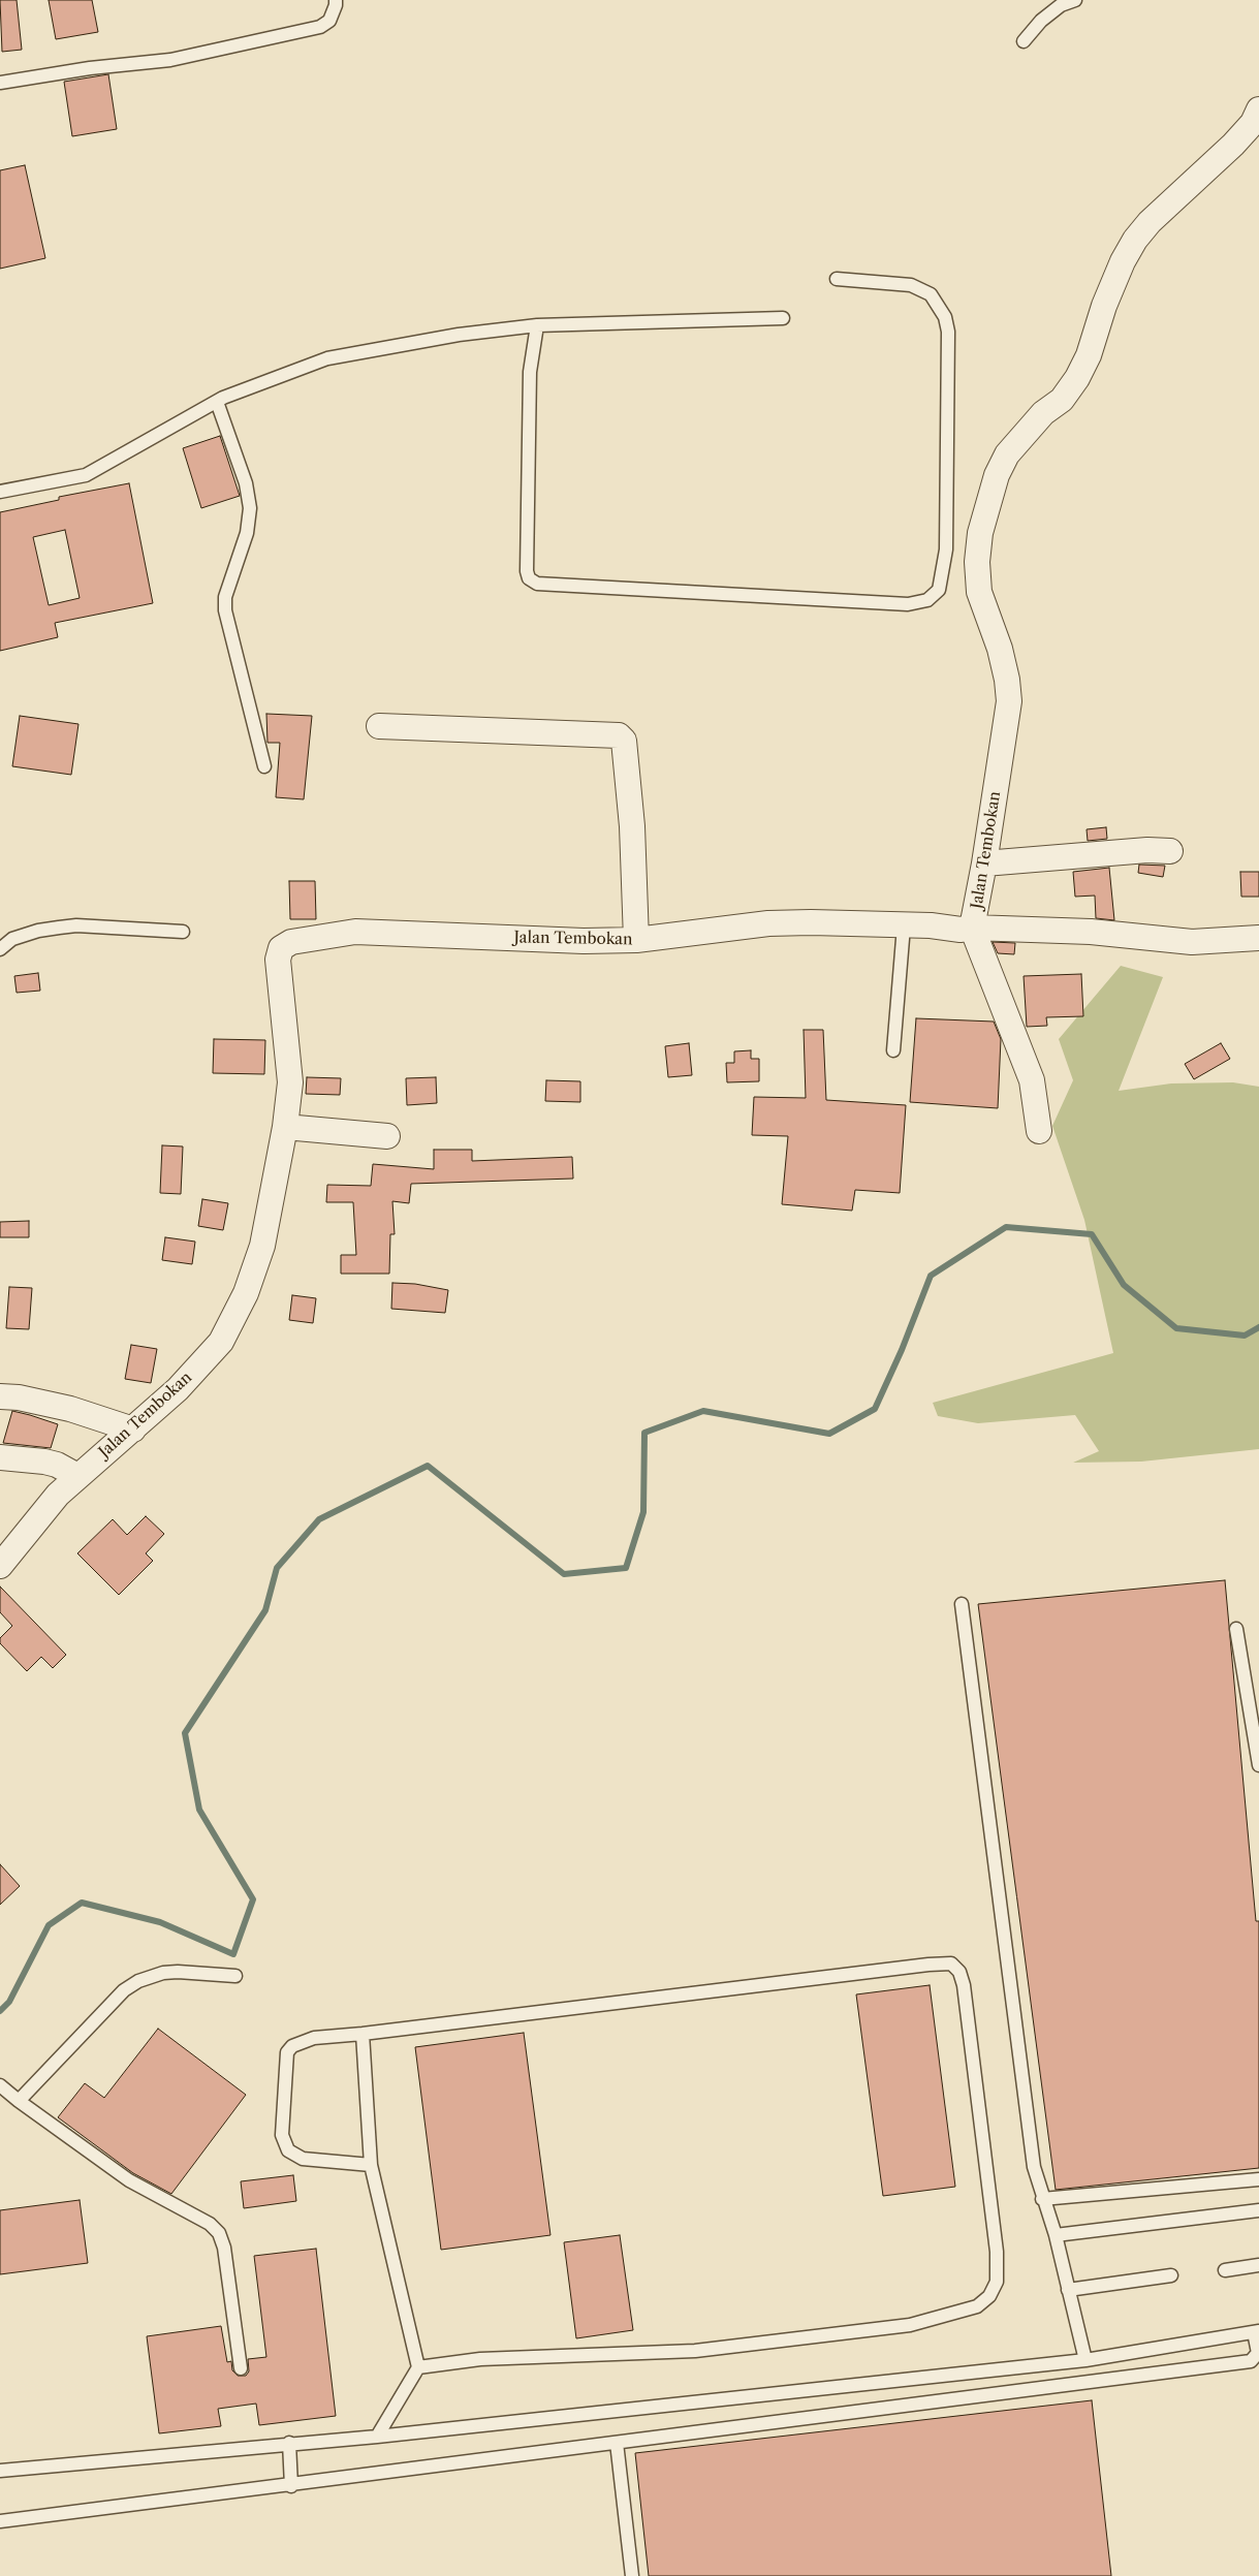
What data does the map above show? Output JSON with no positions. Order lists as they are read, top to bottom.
{
  "streets": {
    "street": ["Jalan Tembokan"]
  }
}
